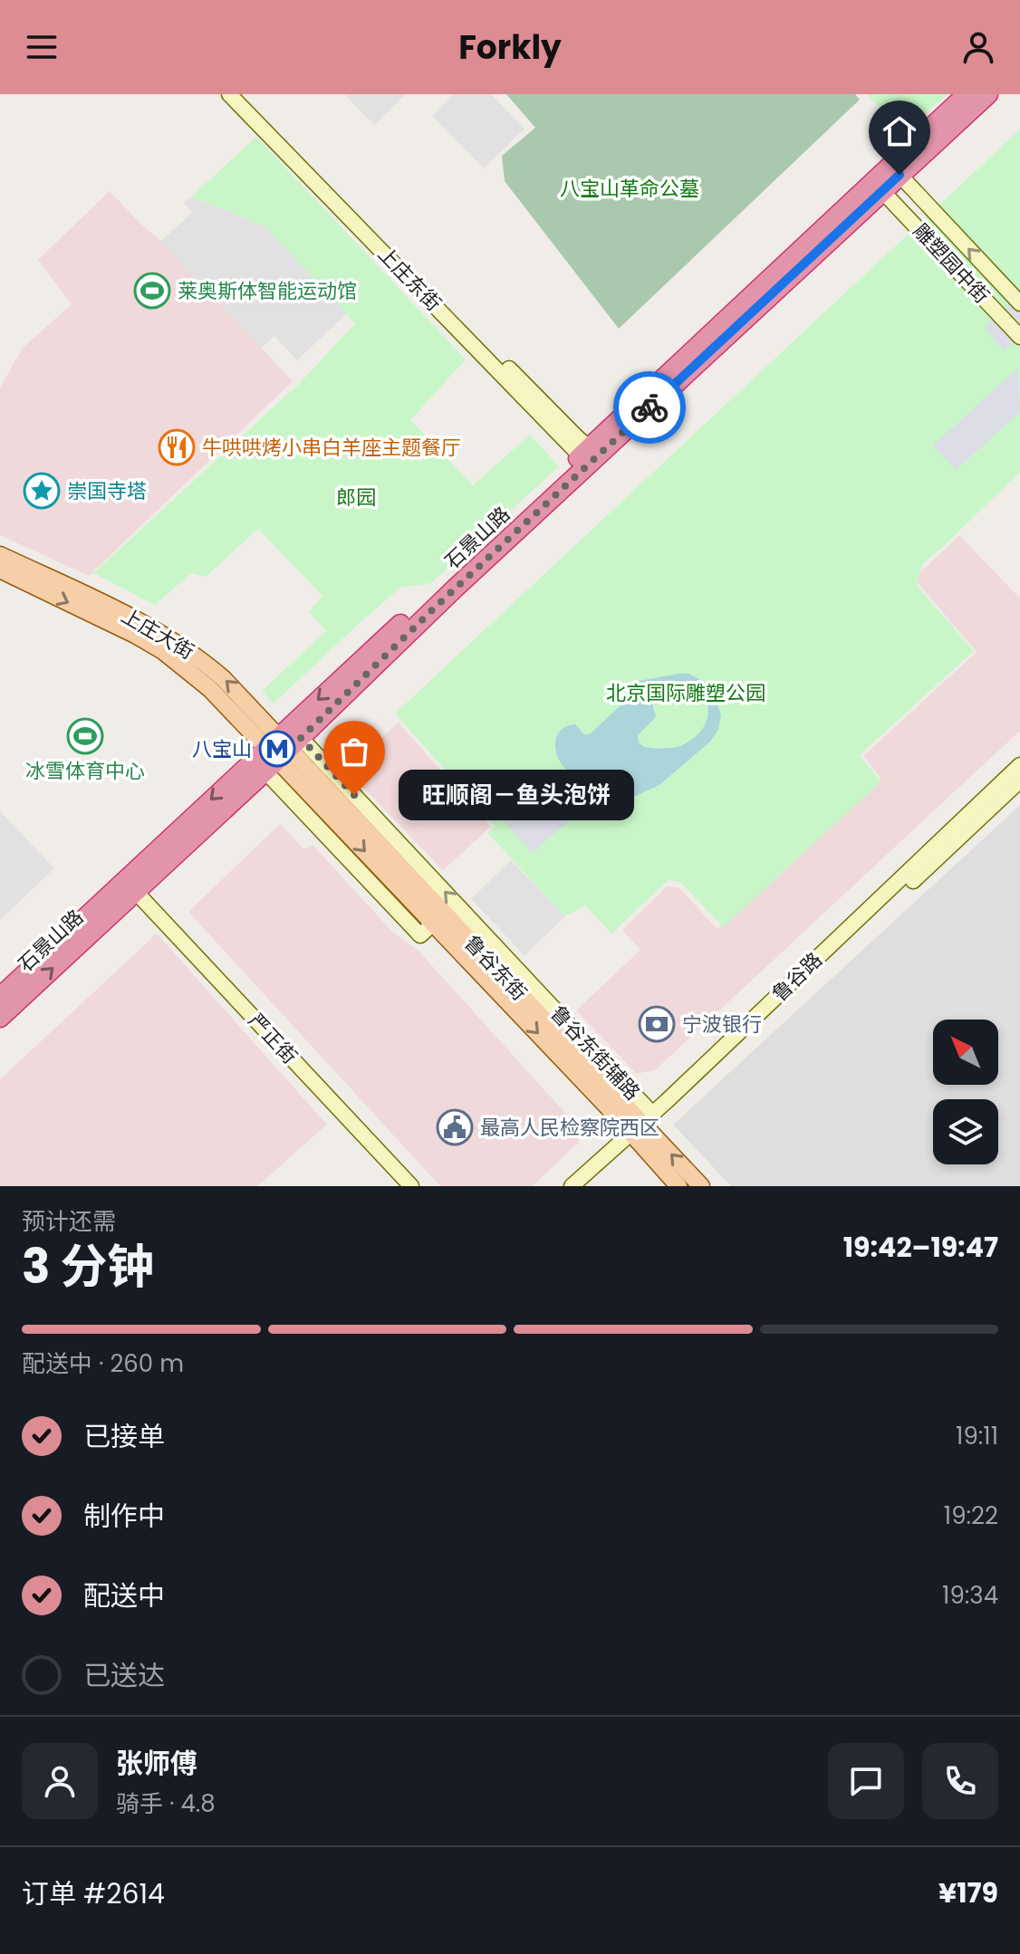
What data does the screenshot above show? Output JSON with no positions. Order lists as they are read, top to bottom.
{
  "streets": {
    "highway": ["石景山路"],
    "main road": [
      "雕塑园中街",
      "上庄东街",
      "上庄大街",
      "鲁谷东街",
      "鲁谷路",
      "严正街"
    ]
  },
  "crossings": [
    ["雕塑园中街", "石景山路"],
    ["上庄东街", "石景山路"],
    ["石景山路", "上庄大街"],
    ["石景山路", "鲁谷东街"],
    ["石景山路", "严正街"],
    ["上庄大街", "鲁谷东街"],
    ["鲁谷东街", "鲁谷路"]
  ],
  "parks": ["八宝山革命公墓", "郎园", "北京国际雕塑公园"],
  "places": {
    "sports": ["莱奥斯体智能运动馆", "冰雪体育中心"],
    "restaurant": ["牛哄哄烤小串白羊座主题餐厅"],
    "place": ["崇国寺塔"],
    "metro station": ["八宝山"],
    "other": ["旺顺阁－鱼头泡饼"],
    "bank": ["宁波银行"],
    "public building": ["最高人民检察院西区"]
  },
  "north": "top left",
  "page": {
    "header": "Forkly",
    "bubble": "旺顺阁－鱼头泡饼",
    "heading": ["3 分钟", "预计还需", "19:42–19:47"],
    "panel": [
      "张师傅",
      "骑手 · 4.8",
      "订单 #2614",
      "¥179"
    ],
    "bar": "配送中 · 260 m",
    "list": [
      ["已接单", "19:11"],
      ["制作中", "19:22"],
      ["配送中", "19:34"],
      "已送达"
    ]
  }
}
